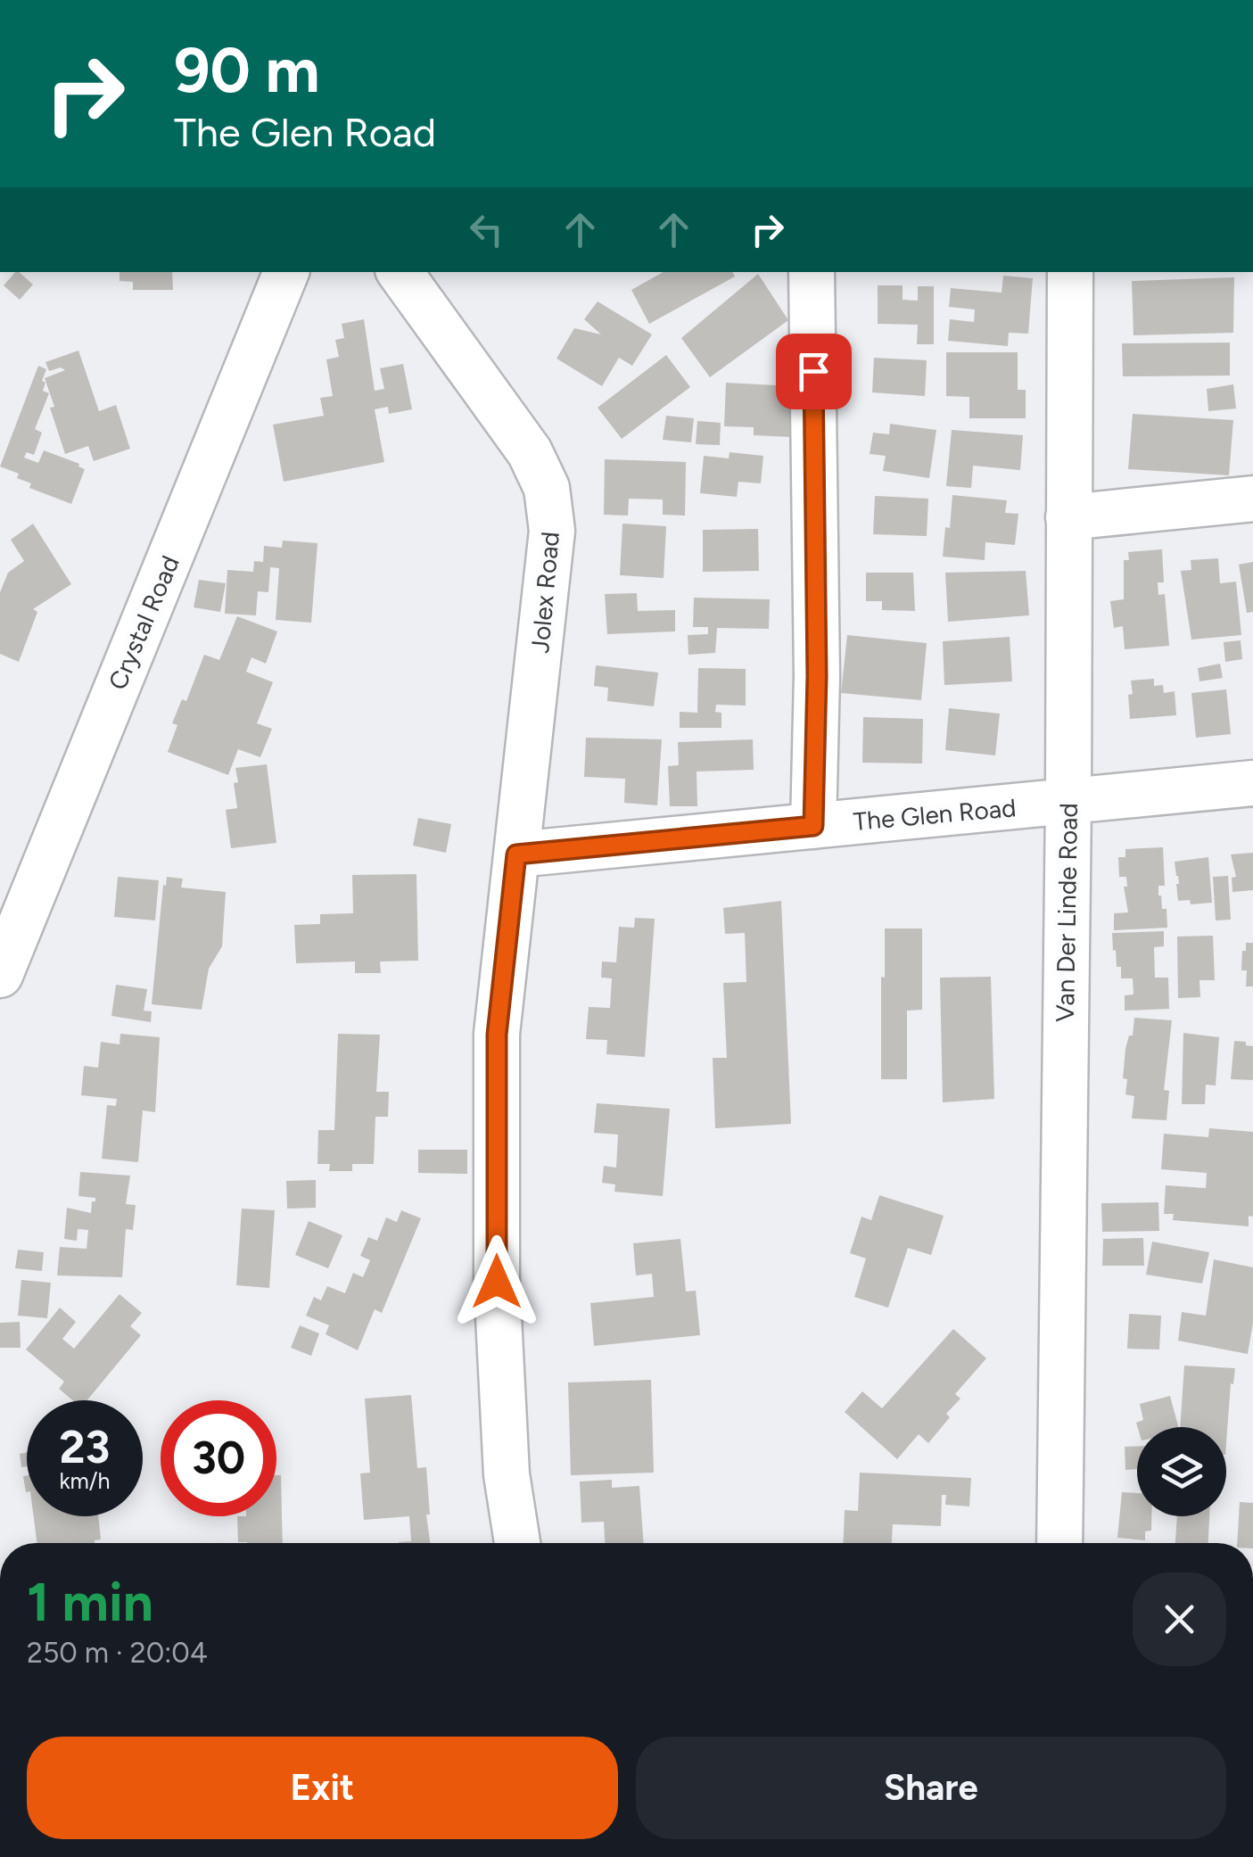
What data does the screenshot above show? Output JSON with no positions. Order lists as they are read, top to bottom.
{
  "streets": {
    "street": [
      "Jolex Road",
      "Crystal Road",
      "The Glen Road",
      "Van Der Linde Road"
    ]
  },
  "crossings": [
    ["Jolex Road", "The Glen Road"],
    ["The Glen Road", "Van Der Linde Road"]
  ],
  "page": {
    "turn": ["90 m", "The Glen Road"],
    "speed": "23 km/h",
    "limit": "30",
    "heading": ["1 min", "250 m · 20:04"],
    "buttons": ["Exit", "Share"]
  }
}
